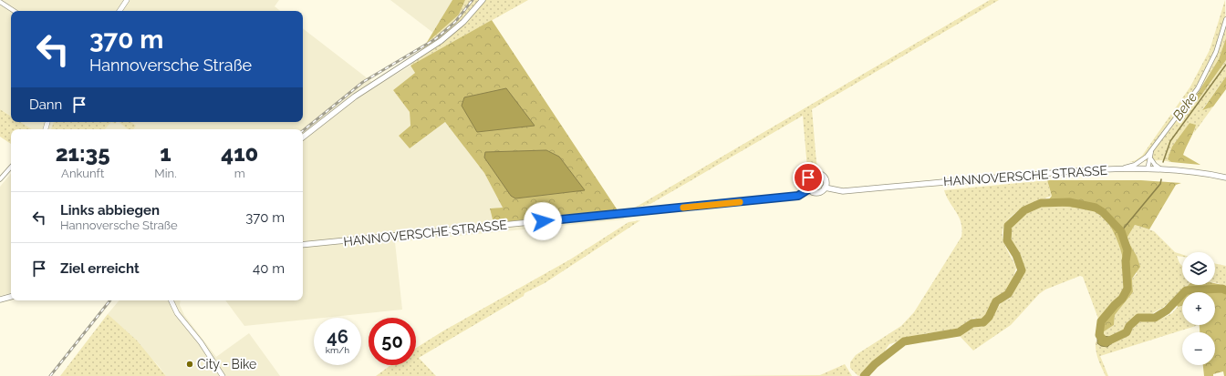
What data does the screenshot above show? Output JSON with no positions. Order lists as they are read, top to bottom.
{
  "streets": {
    "main road": ["HANNOVERSCHE STRASSE"]
  },
  "water": ["Beke"],
  "places": ["City - Bike"],
  "page": {
    "turn": ["370 m", "Hannoversche Straße"],
    "then": "Dann",
    "eta": [
      "21:35",
      "Ankunft",
      "1",
      "Min.",
      "410",
      "m"
    ],
    "list": [
      {
        "name": "Links abbiegen",
        "note": "Hannoversche Straße",
        "value": "370 m"
      },
      {
        "name": "Ziel erreicht",
        "value": "40 m"
      }
    ],
    "map_buttons": ["+", "−"],
    "speed": "46 km/h",
    "limit": "50"
  }
}
